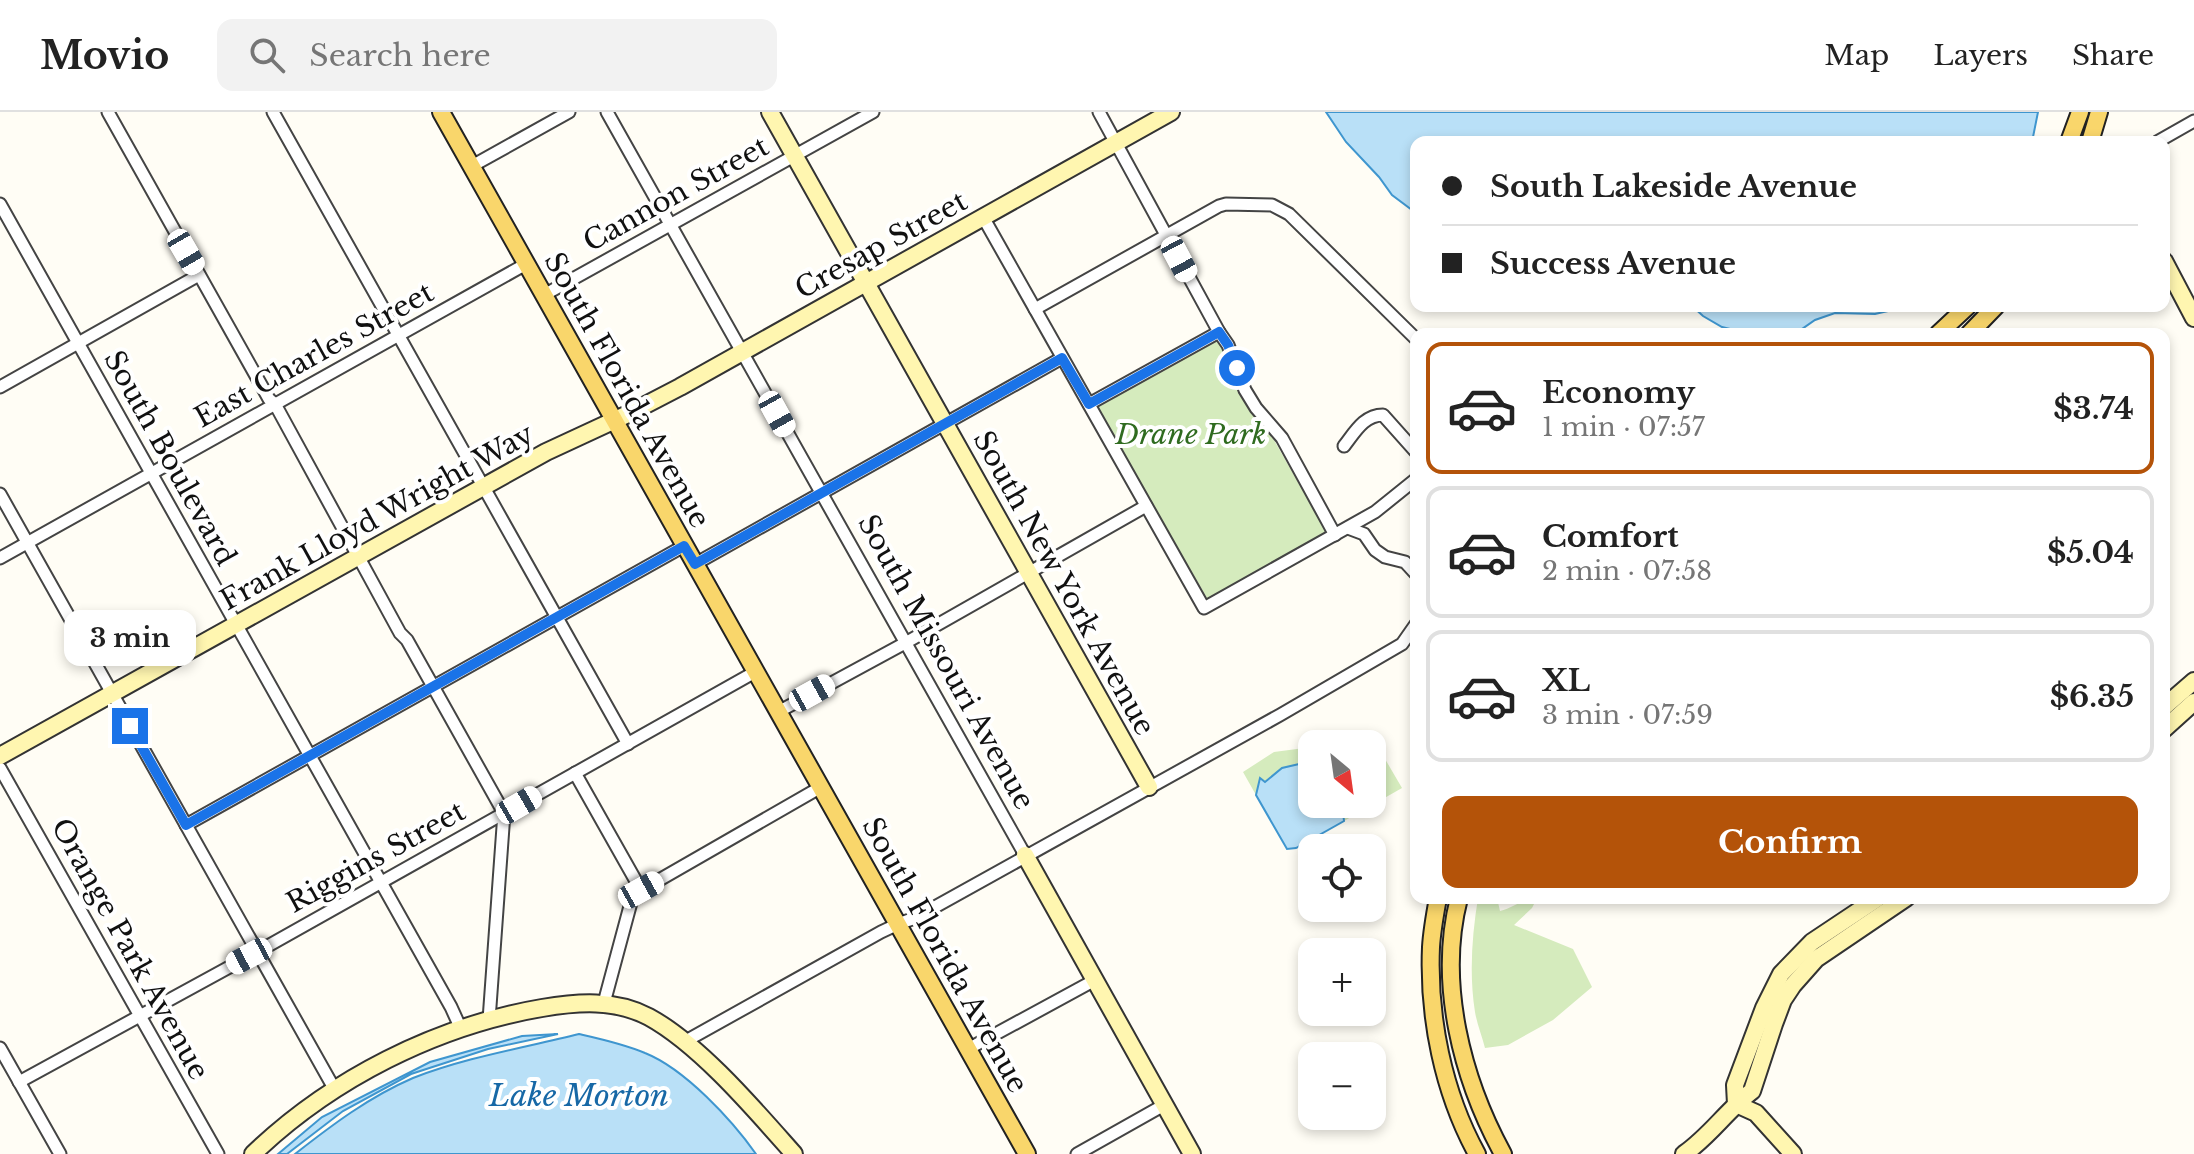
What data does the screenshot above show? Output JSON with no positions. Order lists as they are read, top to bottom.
{
  "streets": {
    "main road": ["South Florida Avenue"],
    "street": [
      "Cannon Street",
      "Cresap Street",
      "East Charles Street",
      "South Boulevard",
      "Frank Lloyd Wright Way",
      "South New York Avenue",
      "South Missouri Avenue",
      "Riggins Street",
      "Orange Park Avenue"
    ]
  },
  "crossings": [
    ["Cannon Street", "South Florida Avenue"],
    ["Cannon Street", "South New York Avenue"],
    ["Cannon Street", "South Missouri Avenue"],
    ["Cresap Street", "South Florida Avenue"],
    ["Cresap Street", "Frank Lloyd Wright Way"],
    ["Cresap Street", "South New York Avenue"],
    ["Cresap Street", "South Missouri Avenue"],
    ["East Charles Street", "South Florida Avenue"],
    ["East Charles Street", "South Boulevard"],
    ["South Florida Avenue", "Frank Lloyd Wright Way"],
    ["South Florida Avenue", "Riggins Street"],
    ["South Boulevard", "Frank Lloyd Wright Way"],
    ["South Boulevard", "Riggins Street"],
    ["Riggins Street", "Orange Park Avenue"]
  ],
  "water": ["Lake Morton"],
  "parks": ["Drane Park"],
  "north": "bottom right",
  "page": {
    "header": "Movio",
    "search": "Search here",
    "nav": ["Map", "Layers", "Share"],
    "banner": ["South Lakeside Avenue", "Success Avenue"],
    "list": [
      {
        "name": "Economy",
        "note": "1 min · 07:57",
        "value": "$3.74"
      },
      {
        "name": "Comfort",
        "note": "2 min · 07:58",
        "value": "$5.04"
      },
      {
        "name": "XL",
        "note": "3 min · 07:59",
        "value": "$6.35"
      }
    ],
    "bubble": "3 min",
    "map_buttons": ["+", "−"],
    "buttons": "Confirm"
  }
}
